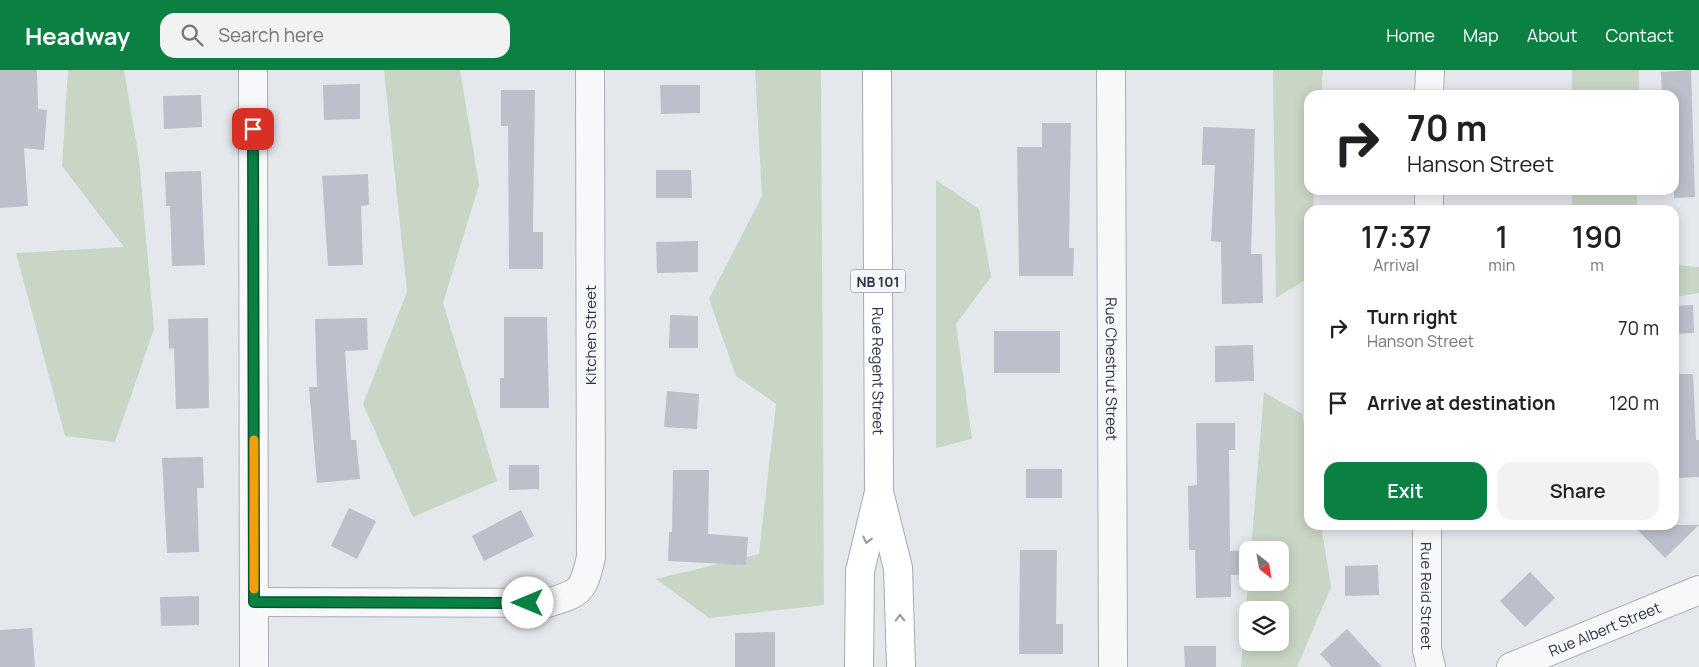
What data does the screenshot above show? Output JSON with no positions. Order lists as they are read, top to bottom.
{
  "streets": {
    "main road": ["NB 101", "Rue Regent Street"],
    "street": [
      "Kitchen Street",
      "Rue Chestnut Street",
      "Rue Reid Street",
      "Rue Albert Street"
    ]
  },
  "north": "bottom right",
  "page": {
    "header": "Headway",
    "search": "Search here",
    "nav": [
      "Home",
      "Map",
      "About",
      "Contact"
    ],
    "turn": ["70 m", "Hanson Street"],
    "eta": [
      "17:37",
      "Arrival",
      "1",
      "min",
      "190",
      "m"
    ],
    "list": [
      {
        "name": "Turn right",
        "note": "Hanson Street",
        "value": "70 m"
      },
      {
        "name": "Arrive at destination",
        "value": "120 m"
      }
    ],
    "buttons": ["Exit", "Share"]
  }
}
